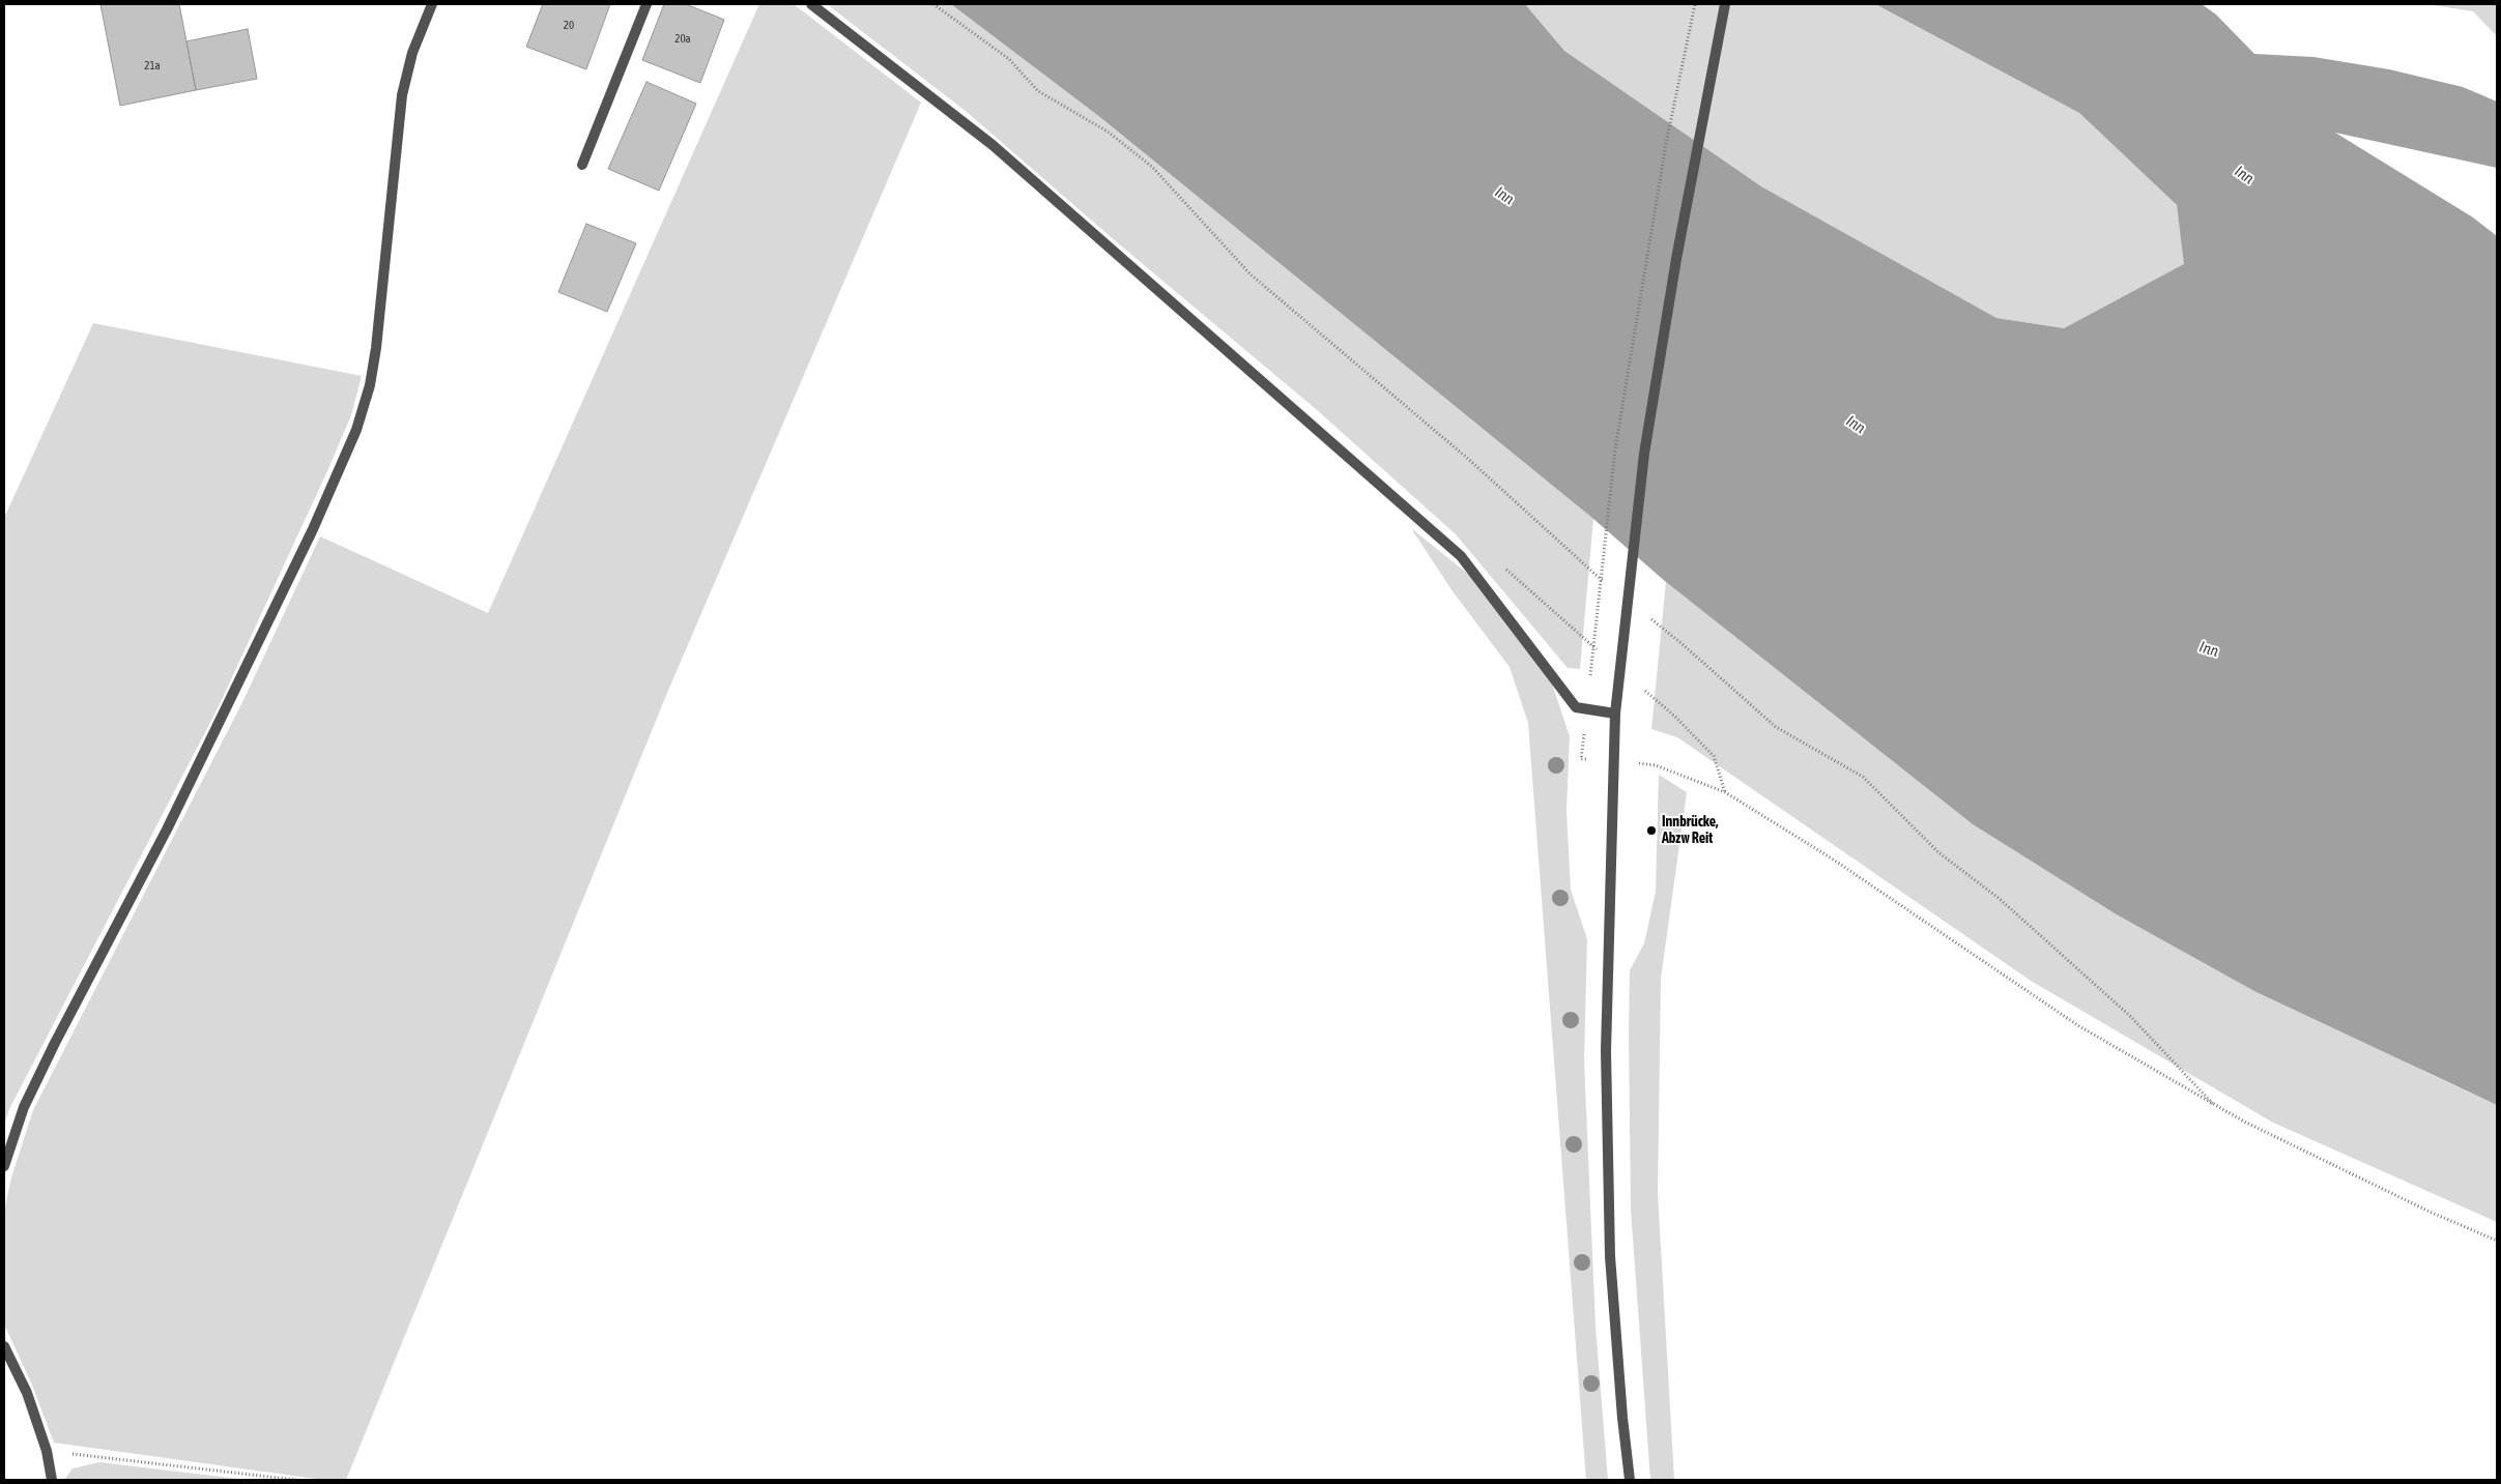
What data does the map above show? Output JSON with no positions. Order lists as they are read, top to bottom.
{
  "water": ["Inn"],
  "places": ["Innbrücke, Abzw Reit"],
  "house_numbers": ["20", "20a", "21a"]
}
